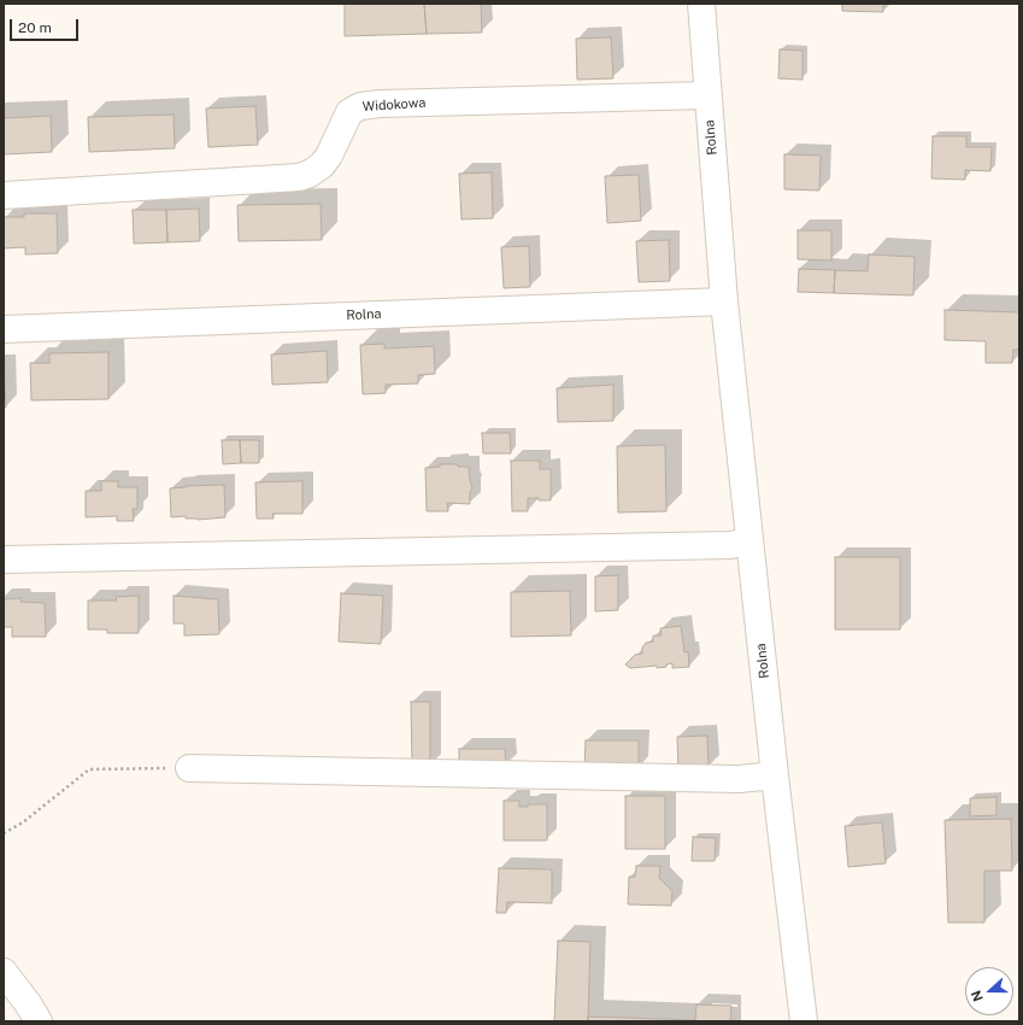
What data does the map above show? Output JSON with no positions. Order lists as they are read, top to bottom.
{
  "streets": {
    "street": ["Widokowa", "Rolna"]
  },
  "crossings": [
    ["Widokowa", "Rolna"]
  ],
  "scale_bar": "20 m",
  "north": "left"
}
